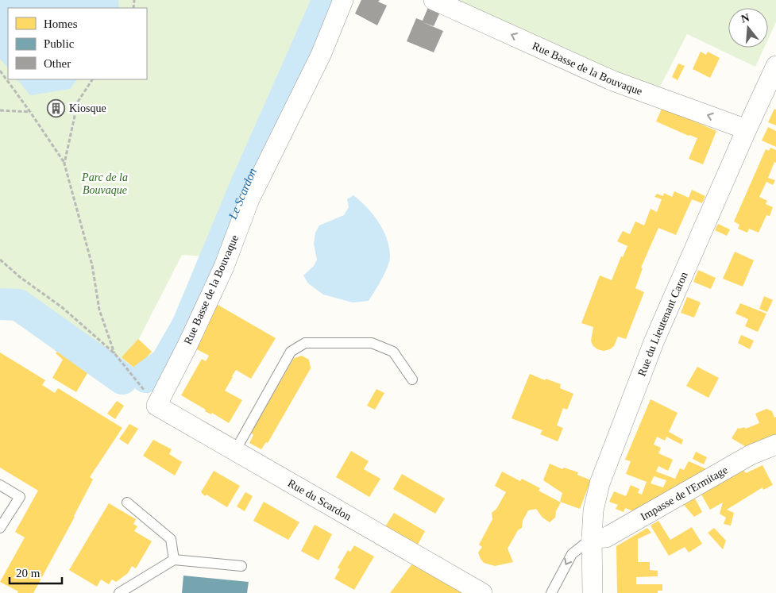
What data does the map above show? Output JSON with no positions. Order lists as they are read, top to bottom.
{
  "streets": {
    "street": [
      "Rue Basse de la Bouvaque",
      "Rue du Lieutenant Caron",
      "Impasse de l'Ermitage",
      "Rue du Scardon"
    ]
  },
  "crossings": [
    ["Rue Basse de la Bouvaque", "Rue du Lieutenant Caron"],
    ["Rue Basse de la Bouvaque", "Rue du Scardon"],
    ["Rue du Lieutenant Caron", "Impasse de l'Ermitage"]
  ],
  "one_way": ["Rue Basse de la Bouvaque"],
  "water": ["Le Scardon"],
  "parks": ["Parc de la Bouvaque"],
  "places": {
    "building": ["Kiosque"]
  },
  "legend": ["Homes", "Public", "Other"],
  "scale_bar": "20 m",
  "north": "top"
}
